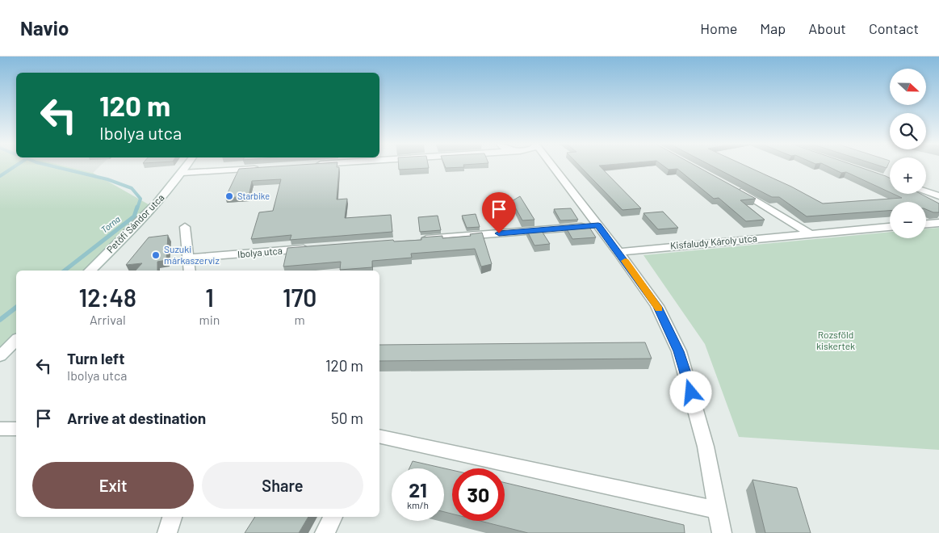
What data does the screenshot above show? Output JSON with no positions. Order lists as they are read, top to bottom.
{
  "streets": {
    "street": ["Petőfi Sándor utca", "Kisfaludy Károly utca", "Ibolya utca"]
  },
  "water": ["Torna"],
  "parks": ["Rozsföld kiskertek"],
  "places": ["Starbike", "Suzuki márkaszerviz"],
  "north": "right",
  "page": {
    "header": "Navio",
    "nav": [
      "Home",
      "Map",
      "About",
      "Contact"
    ],
    "map_buttons": ["+", "−"],
    "turn": ["120 m", "Ibolya utca"],
    "eta": [
      "12:48",
      "Arrival",
      "1",
      "min",
      "170",
      "m"
    ],
    "list": [
      {
        "name": "Turn left",
        "note": "Ibolya utca",
        "value": "120 m"
      },
      {
        "name": "Arrive at destination",
        "value": "50 m"
      }
    ],
    "buttons": ["Exit", "Share"],
    "speed": "21 km/h",
    "limit": "30"
  }
}
